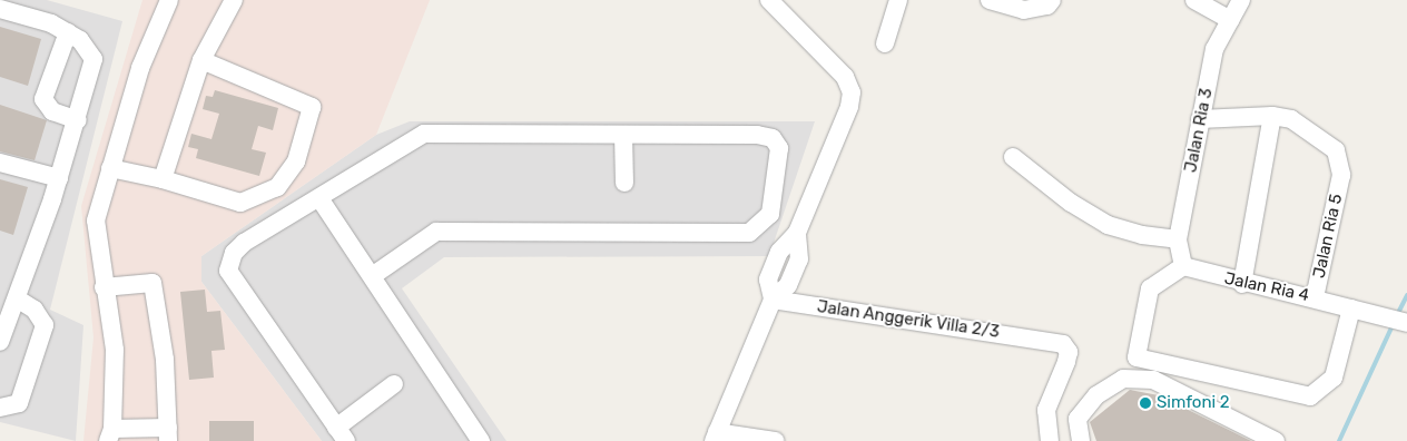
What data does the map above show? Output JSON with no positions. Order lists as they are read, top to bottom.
{
  "streets": {
    "street": [
      "Jalan Ria 3",
      "Jalan Ria 5",
      "Jalan Ria 4",
      "Jalan Anggerik Villa 2/3"
    ]
  },
  "crossings": [
    ["Jalan Ria 3", "Jalan Ria 4"],
    ["Jalan Ria 5", "Jalan Ria 4"]
  ],
  "places": ["Simfoni 2"]
}
